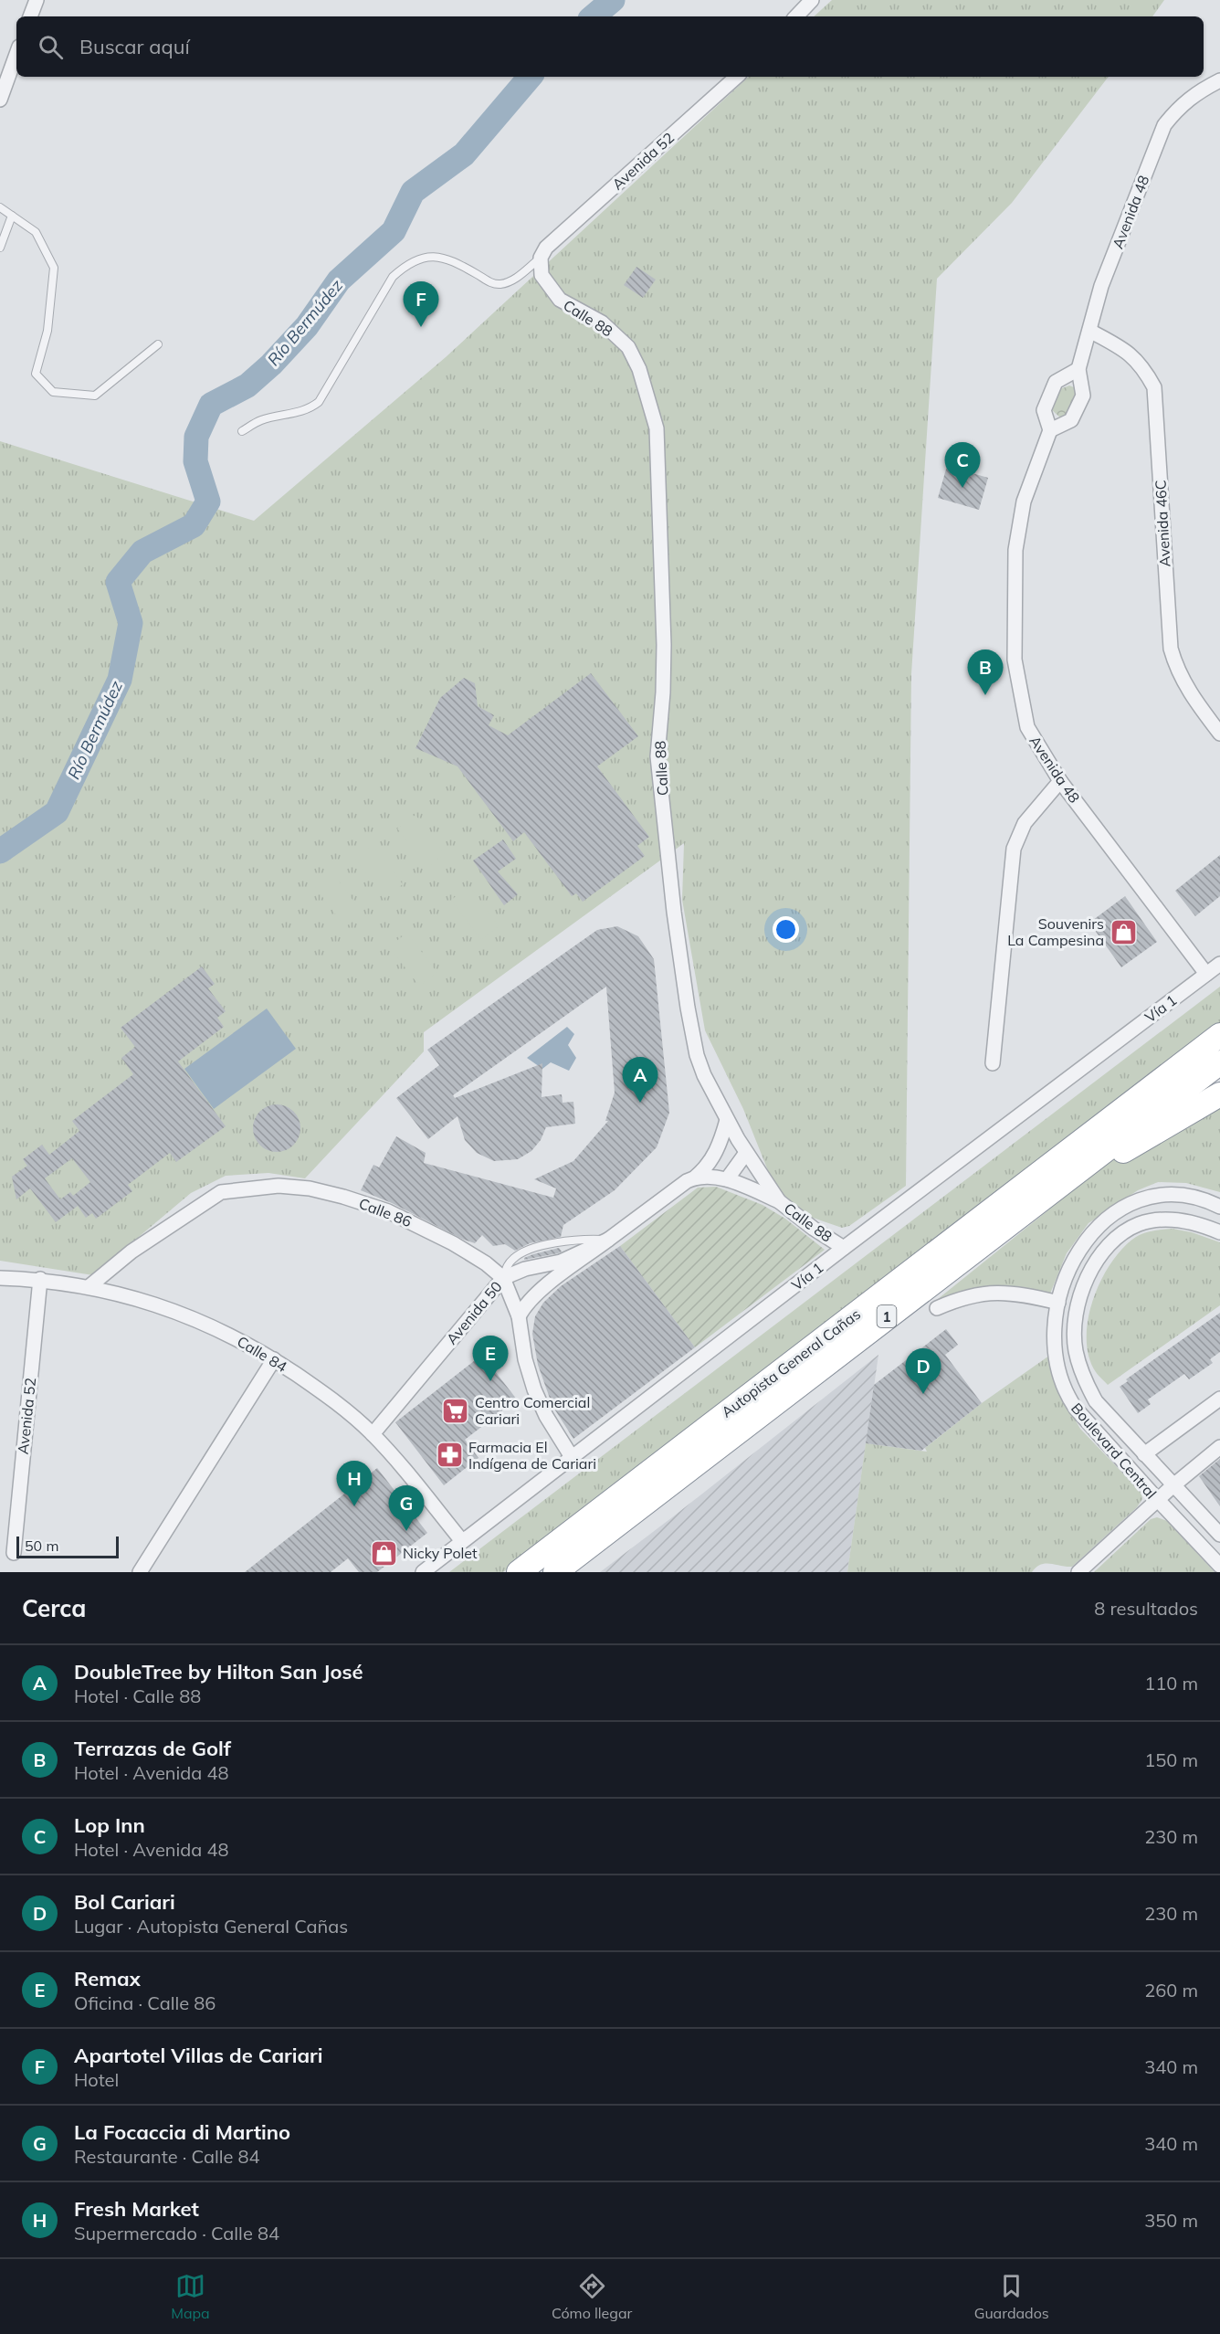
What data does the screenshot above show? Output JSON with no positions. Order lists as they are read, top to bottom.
{
  "streets": {
    "highway": ["1", "Autopista General Cañas"],
    "street": [
      "Avenida 52",
      "Avenida 48",
      "Calle 88",
      "Avenida 46C",
      "Vía 1",
      "Calle 86",
      "Avenida 50",
      "Calle 84",
      "Boulevard Central"
    ]
  },
  "crossings": [
    ["Avenida 52", "Calle 88"],
    ["Avenida 52", "Calle 84"],
    ["Avenida 48", "Avenida 46C"],
    ["Avenida 48", "Vía 1"],
    ["Calle 88", "Vía 1"],
    ["Calle 88", "Avenida 50"],
    ["Vía 1", "Calle 86"],
    ["Vía 1", "Calle 84"],
    ["Calle 86", "Avenida 50"],
    ["Calle 86", "Calle 84"],
    ["Avenida 50", "Calle 84"]
  ],
  "water": ["Río Bermúdez"],
  "places": {
    "shop": ["Souvenirs La Campesina", "Nicky Polet"],
    "supermarket": ["Centro Comercial Cariari"],
    "pharmacy": ["Farmacia El Indígena de Cariari"]
  },
  "scale_bar": "50 m",
  "page": {
    "search": "Buscar aquí",
    "pins": [
      "F",
      "C",
      "B",
      "A",
      "E",
      "D",
      "H",
      "G"
    ],
    "scale": "50 m",
    "heading": ["Cerca", "8 resultados"],
    "list": [
      {
        "mark": "A",
        "name": "DoubleTree by Hilton San José",
        "note": "Hotel · Calle 88",
        "value": "110 m"
      },
      {
        "mark": "B",
        "name": "Terrazas de Golf",
        "note": "Hotel · Avenida 48",
        "value": "150 m"
      },
      {
        "mark": "C",
        "name": "Lop Inn",
        "note": "Hotel · Avenida 48",
        "value": "230 m"
      },
      {
        "mark": "D",
        "name": "Bol Cariari",
        "note": "Lugar · Autopista General Cañas",
        "value": "230 m"
      },
      {
        "mark": "E",
        "name": "Remax",
        "note": "Oficina · Calle 86",
        "value": "260 m"
      },
      {
        "mark": "F",
        "name": "Apartotel Villas de Cariari",
        "note": "Hotel",
        "value": "340 m"
      },
      {
        "mark": "G",
        "name": "La Focaccia di Martino",
        "note": "Restaurante · Calle 84",
        "value": "340 m"
      },
      {
        "mark": "H",
        "name": "Fresh Market",
        "note": "Supermercado · Calle 84",
        "value": "350 m"
      }
    ],
    "nav": ["Mapa", "Cómo llegar", "Guardados"]
  }
}
